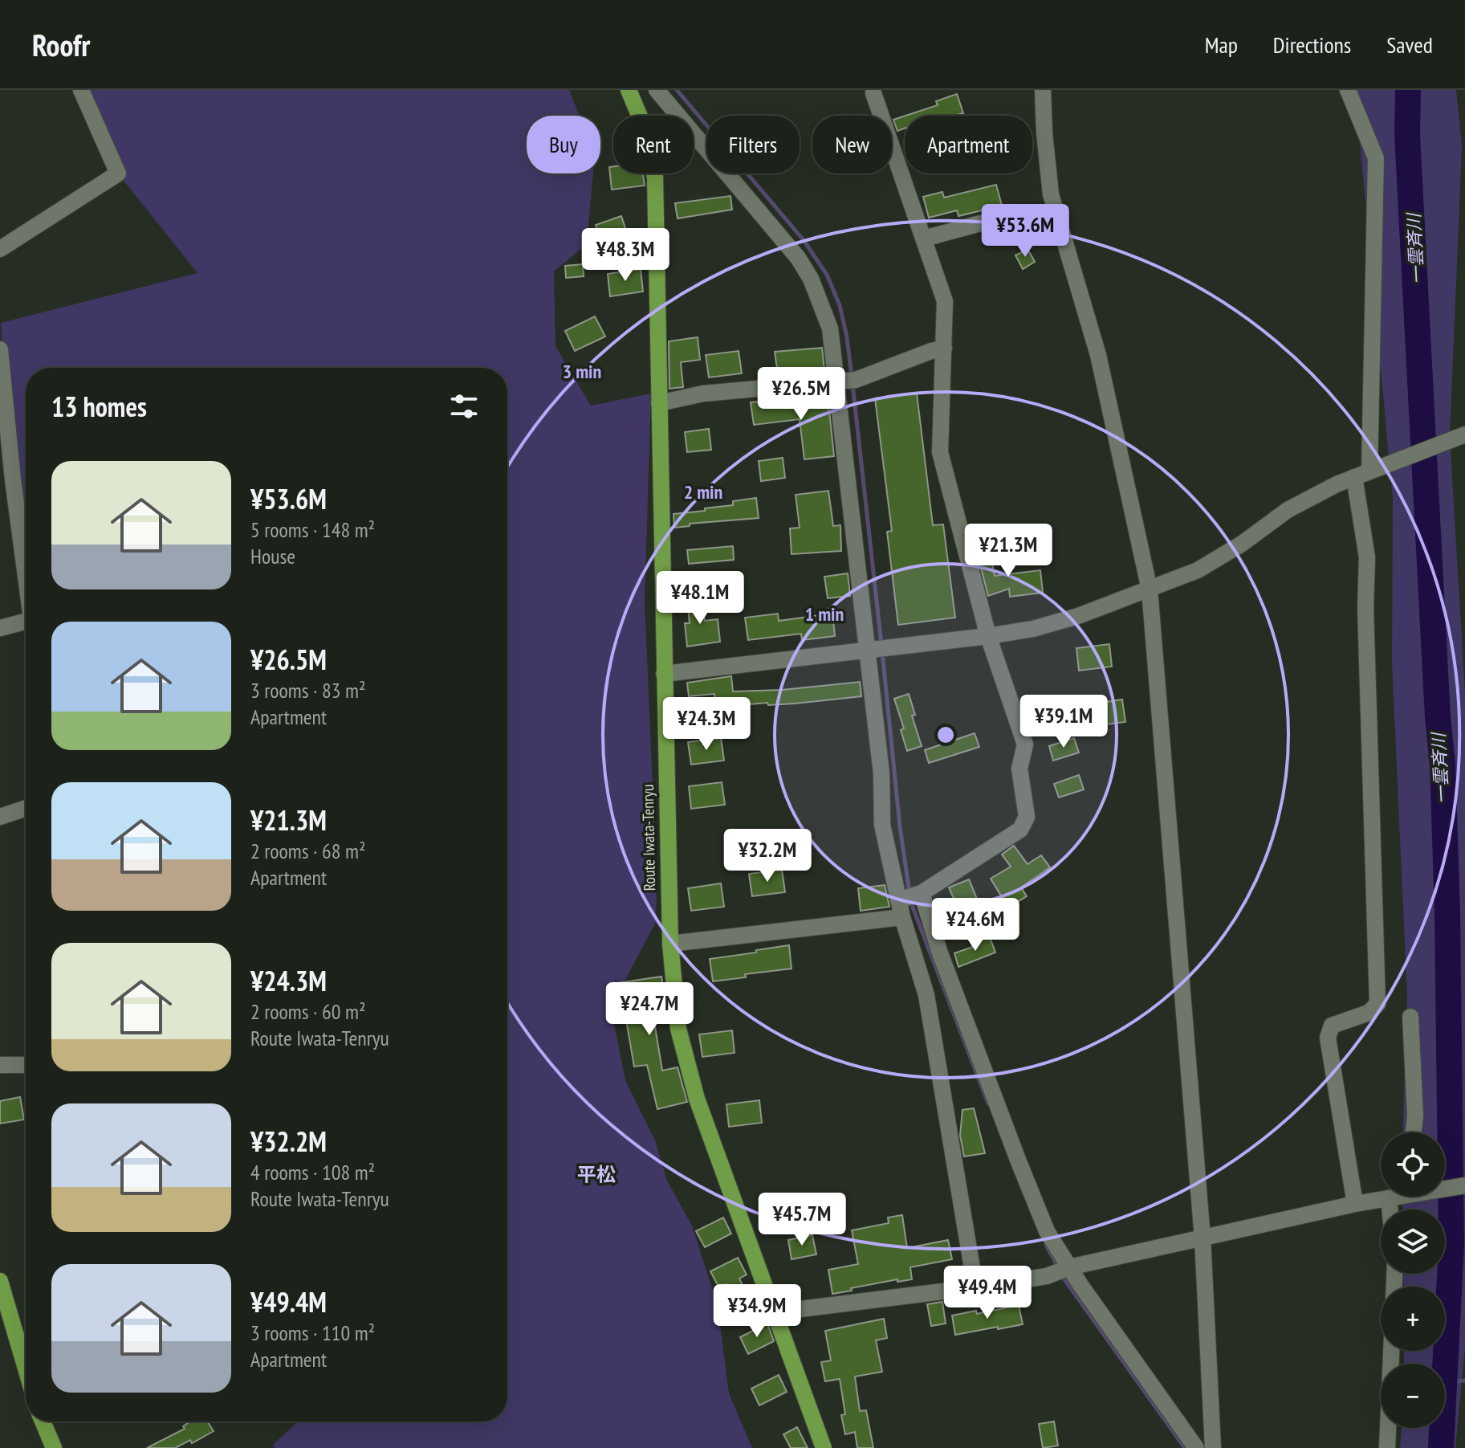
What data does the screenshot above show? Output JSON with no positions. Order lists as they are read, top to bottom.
{
  "streets": {
    "main road": ["Route Iwata-Tenryu"]
  },
  "districts": ["平松"],
  "water": ["一雲斉川"],
  "page": {
    "header": "Roofr",
    "nav": ["Map", "Directions", "Saved"],
    "chip": [
      "Buy",
      "Rent",
      "Filters",
      "New",
      "Apartment"
    ],
    "price": [
      "¥53.6M",
      "¥48.3M",
      "¥26.5M",
      "¥21.3M",
      "¥48.1M",
      "¥39.1M",
      "¥24.3M",
      "¥32.2M",
      "¥24.6M",
      "¥24.7M",
      "¥45.7M",
      "¥49.4M",
      "¥34.9M"
    ],
    "heading": "13 homes",
    "list": [
      {
        "name": "¥53.6M",
        "note": "5 rooms · 148 m² · House"
      },
      {
        "name": "¥26.5M",
        "note": "3 rooms · 83 m² · Apartment"
      },
      {
        "name": "¥21.3M",
        "note": "2 rooms · 68 m² · Apartment"
      },
      {
        "name": "¥24.3M",
        "note": "2 rooms · 60 m² · Route Iwata-Tenryu"
      },
      {
        "name": "¥32.2M",
        "note": "4 rooms · 108 m² · Route Iwata-Tenryu"
      },
      {
        "name": "¥49.4M",
        "note": "3 rooms · 110 m² · Apartment"
      }
    ],
    "map_buttons": ["+", "−"]
  },
  "rings": ["3 min", "2 min", "1 min"]
}
